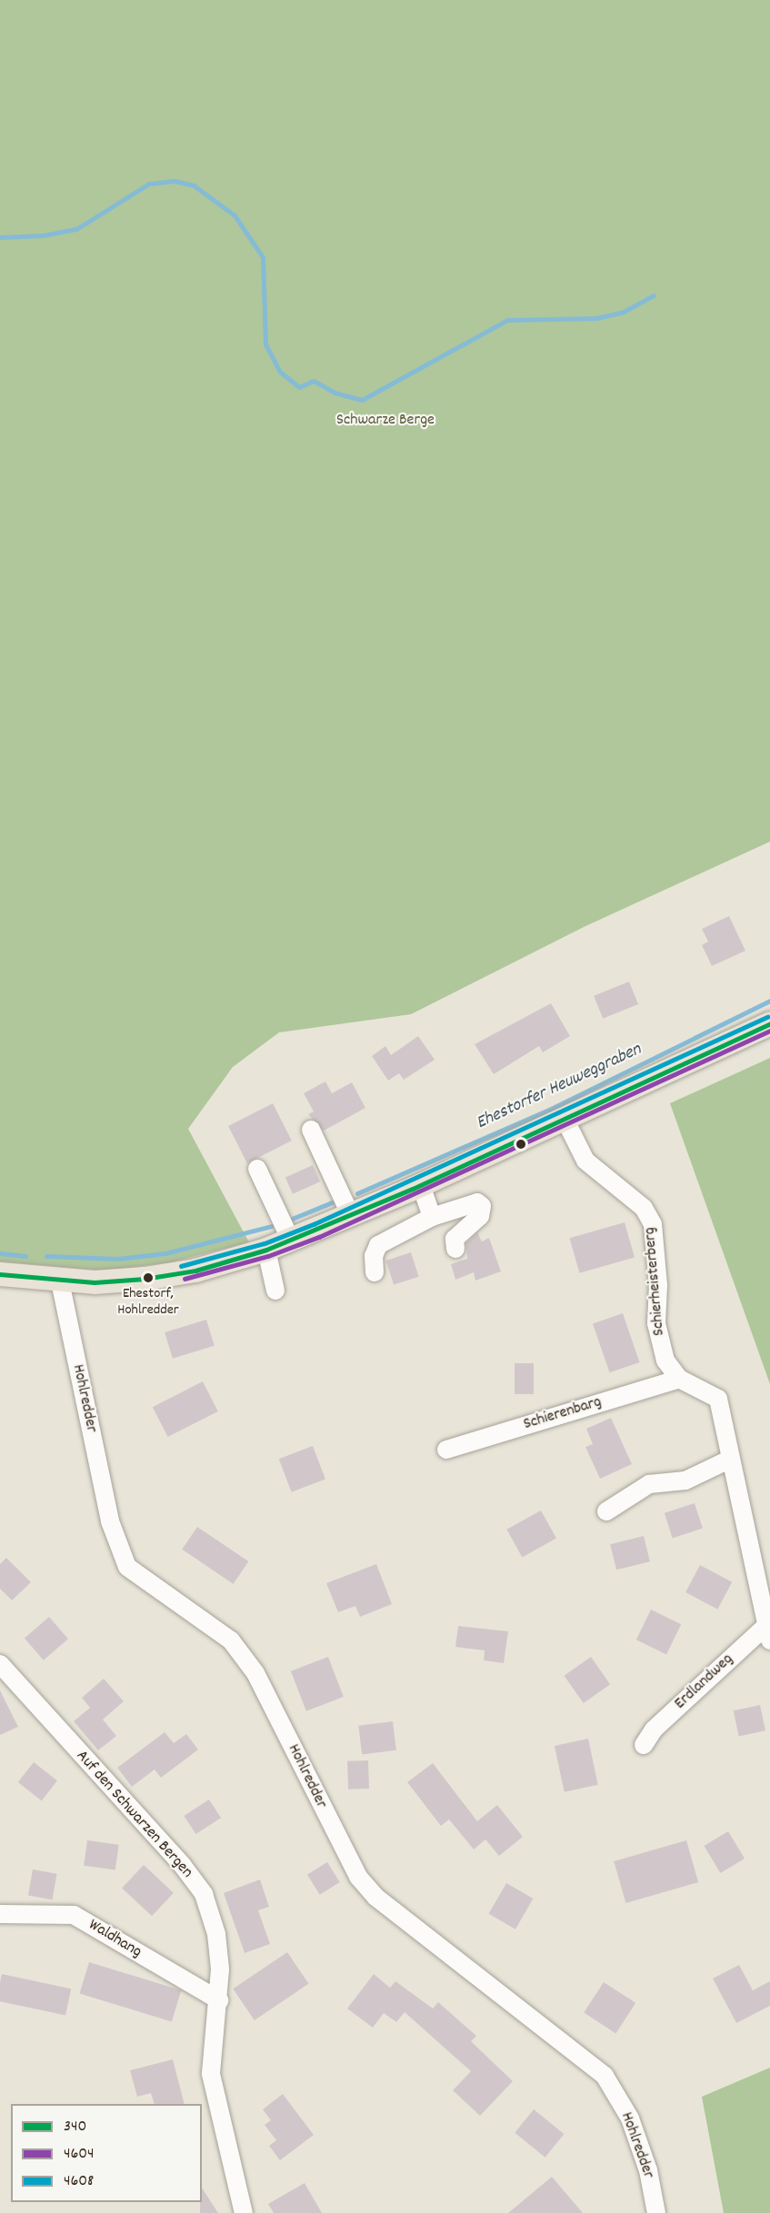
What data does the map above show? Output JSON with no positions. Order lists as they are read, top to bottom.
{
  "streets": {
    "street": [
      "Schierheisterberg",
      "Hohlredder",
      "Schierenbarg",
      "Erdlandweg",
      "Auf den Schwarzen Bergen",
      "Waldhang"
    ]
  },
  "crossings": [
    ["Schierheisterberg", "Schierenbarg"],
    ["Schierheisterberg", "Erdlandweg"],
    ["Auf den Schwarzen Bergen", "Waldhang"]
  ],
  "water": ["Ehestorfer Heuweggraben"],
  "parks": ["Schwarze Berge"],
  "places": ["Ehestorf, Hohlredder"],
  "lines": ["transit line 4608", "transit line 340", "transit line 4604"],
  "legend": ["340", "4604", "4608"]
}
